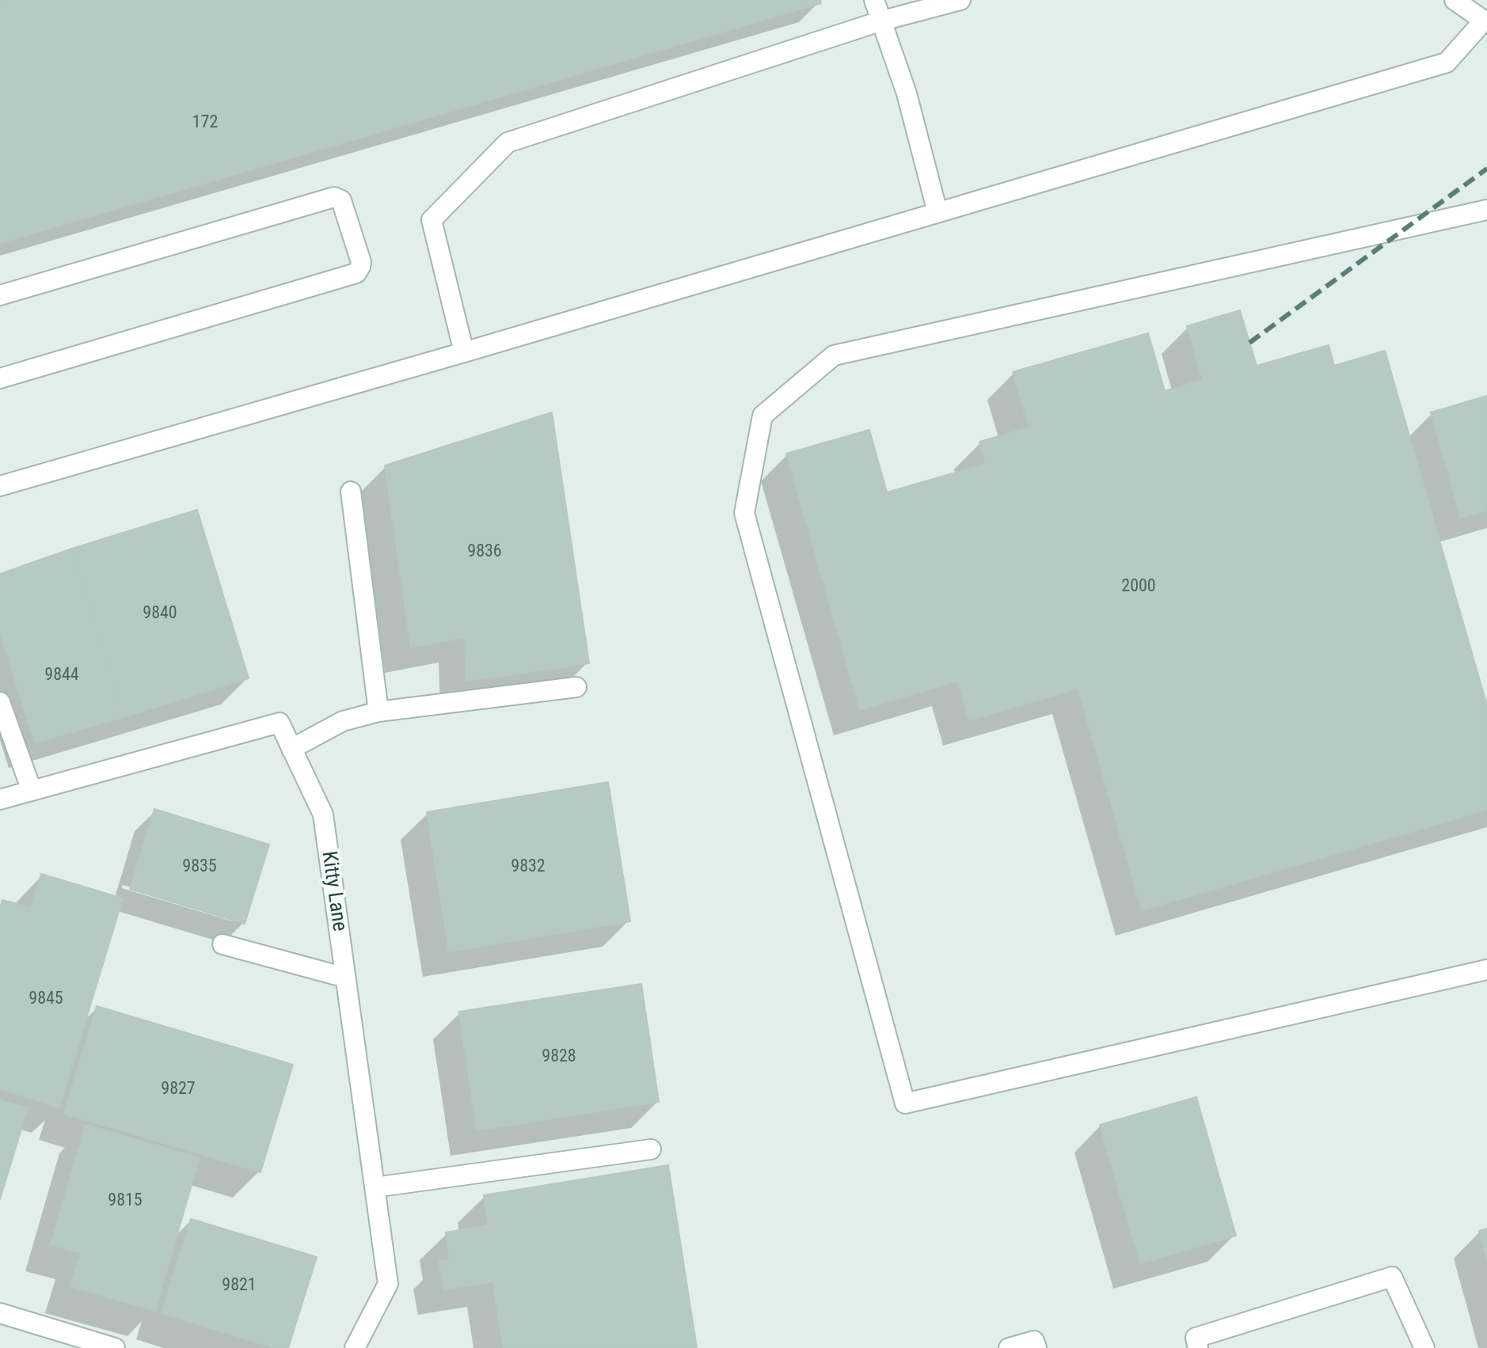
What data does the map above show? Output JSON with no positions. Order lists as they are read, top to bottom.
{
  "streets": {
    "street": ["Kitty Lane"]
  },
  "house_numbers": [
    "172",
    "9836",
    "2000",
    "9840",
    "9844",
    "9835",
    "9832",
    "9845",
    "9828",
    "9827",
    "9815",
    "9821"
  ]
}
